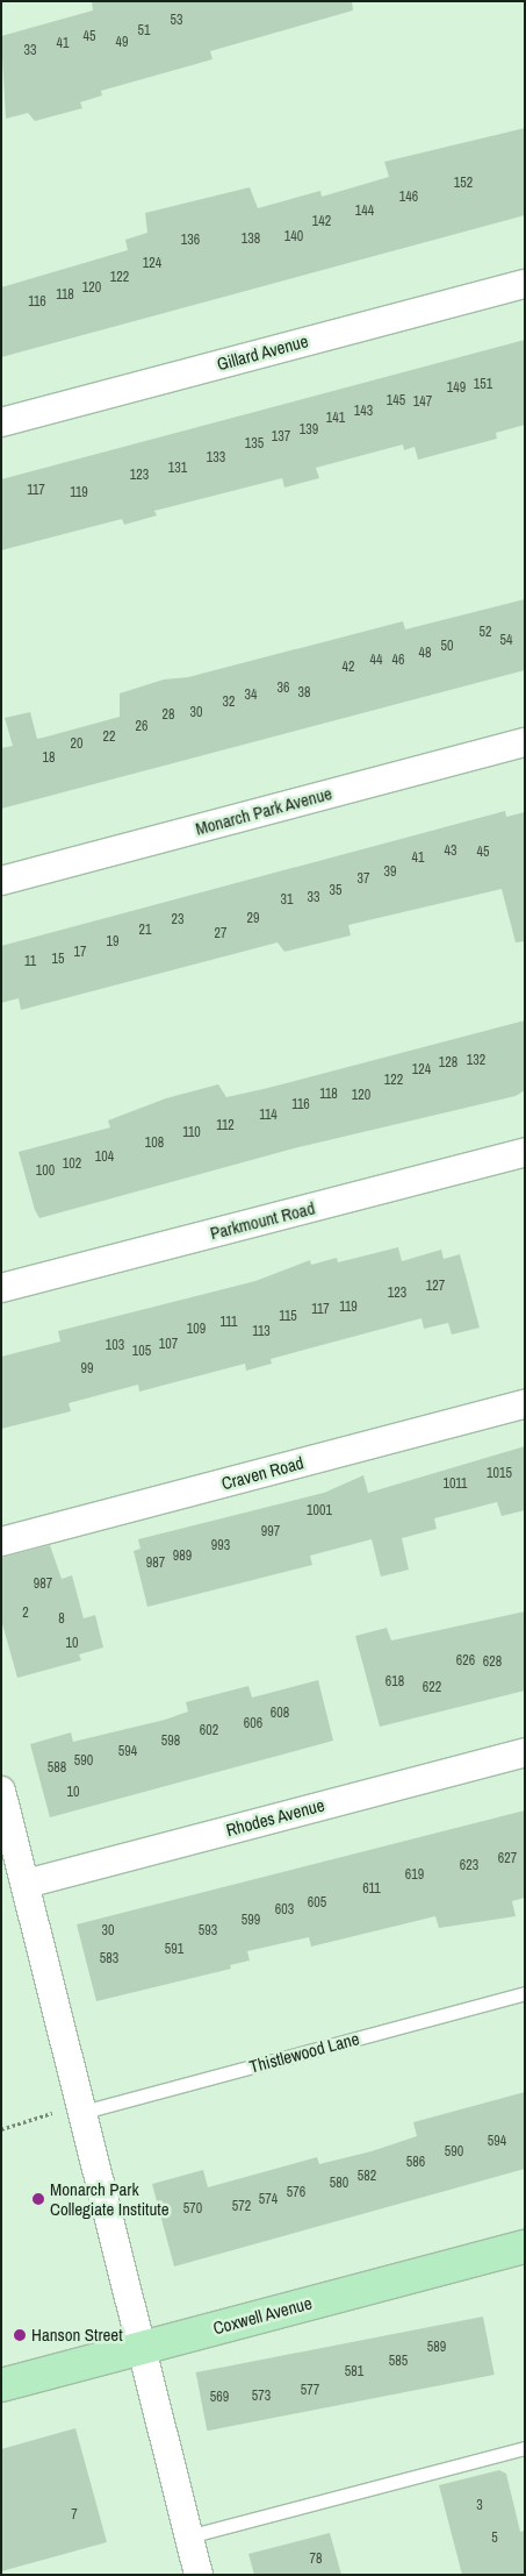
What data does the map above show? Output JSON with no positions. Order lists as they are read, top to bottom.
{
  "streets": {
    "main road": ["Coxwell Avenue"],
    "street": [
      "Gillard Avenue",
      "Monarch Park Avenue",
      "Parkmount Road",
      "Craven Road",
      "Rhodes Avenue"
    ],
    "lane": ["Thistlewood Lane"]
  },
  "places": ["Monarch Park Collegiate Institute", "Hanson Street"],
  "house_numbers": [
    "53",
    "51",
    "45",
    "49",
    "41",
    "33",
    "152",
    "146",
    "144",
    "142",
    "140",
    "138",
    "136",
    "124",
    "122",
    "120",
    "118",
    "116",
    "151",
    "149",
    "145",
    "147",
    "143",
    "141",
    "139",
    "137",
    "135",
    "133",
    "131",
    "123",
    "117",
    "119",
    "52",
    "54",
    "50",
    "48",
    "44",
    "46",
    "42",
    "36",
    "38",
    "34",
    "32",
    "30",
    "28",
    "26",
    "22",
    "20",
    "18",
    "43",
    "45",
    "41",
    "39",
    "37",
    "35",
    "33",
    "31",
    "29",
    "23",
    "21",
    "27",
    "19",
    "17",
    "15",
    "11",
    "132",
    "128",
    "124",
    "122",
    "118",
    "120",
    "116",
    "114",
    "112",
    "110",
    "108",
    "104",
    "102",
    "100",
    "127",
    "123",
    "119",
    "117",
    "115",
    "111",
    "109",
    "113",
    "107",
    "103",
    "105",
    "99",
    "1015",
    "1011",
    "1001",
    "997",
    "993",
    "989",
    "987",
    "987",
    "2",
    "8",
    "10",
    "626",
    "628",
    "618",
    "622",
    "608",
    "606",
    "602",
    "598",
    "594",
    "590",
    "588",
    "10",
    "627",
    "623",
    "619",
    "611",
    "605",
    "603",
    "599",
    "30",
    "593",
    "591",
    "583",
    "594",
    "590",
    "586",
    "582",
    "580",
    "576",
    "574",
    "572",
    "570",
    "589",
    "585",
    "581",
    "577",
    "573",
    "569",
    "3",
    "7",
    "5",
    "78"
  ]
}
